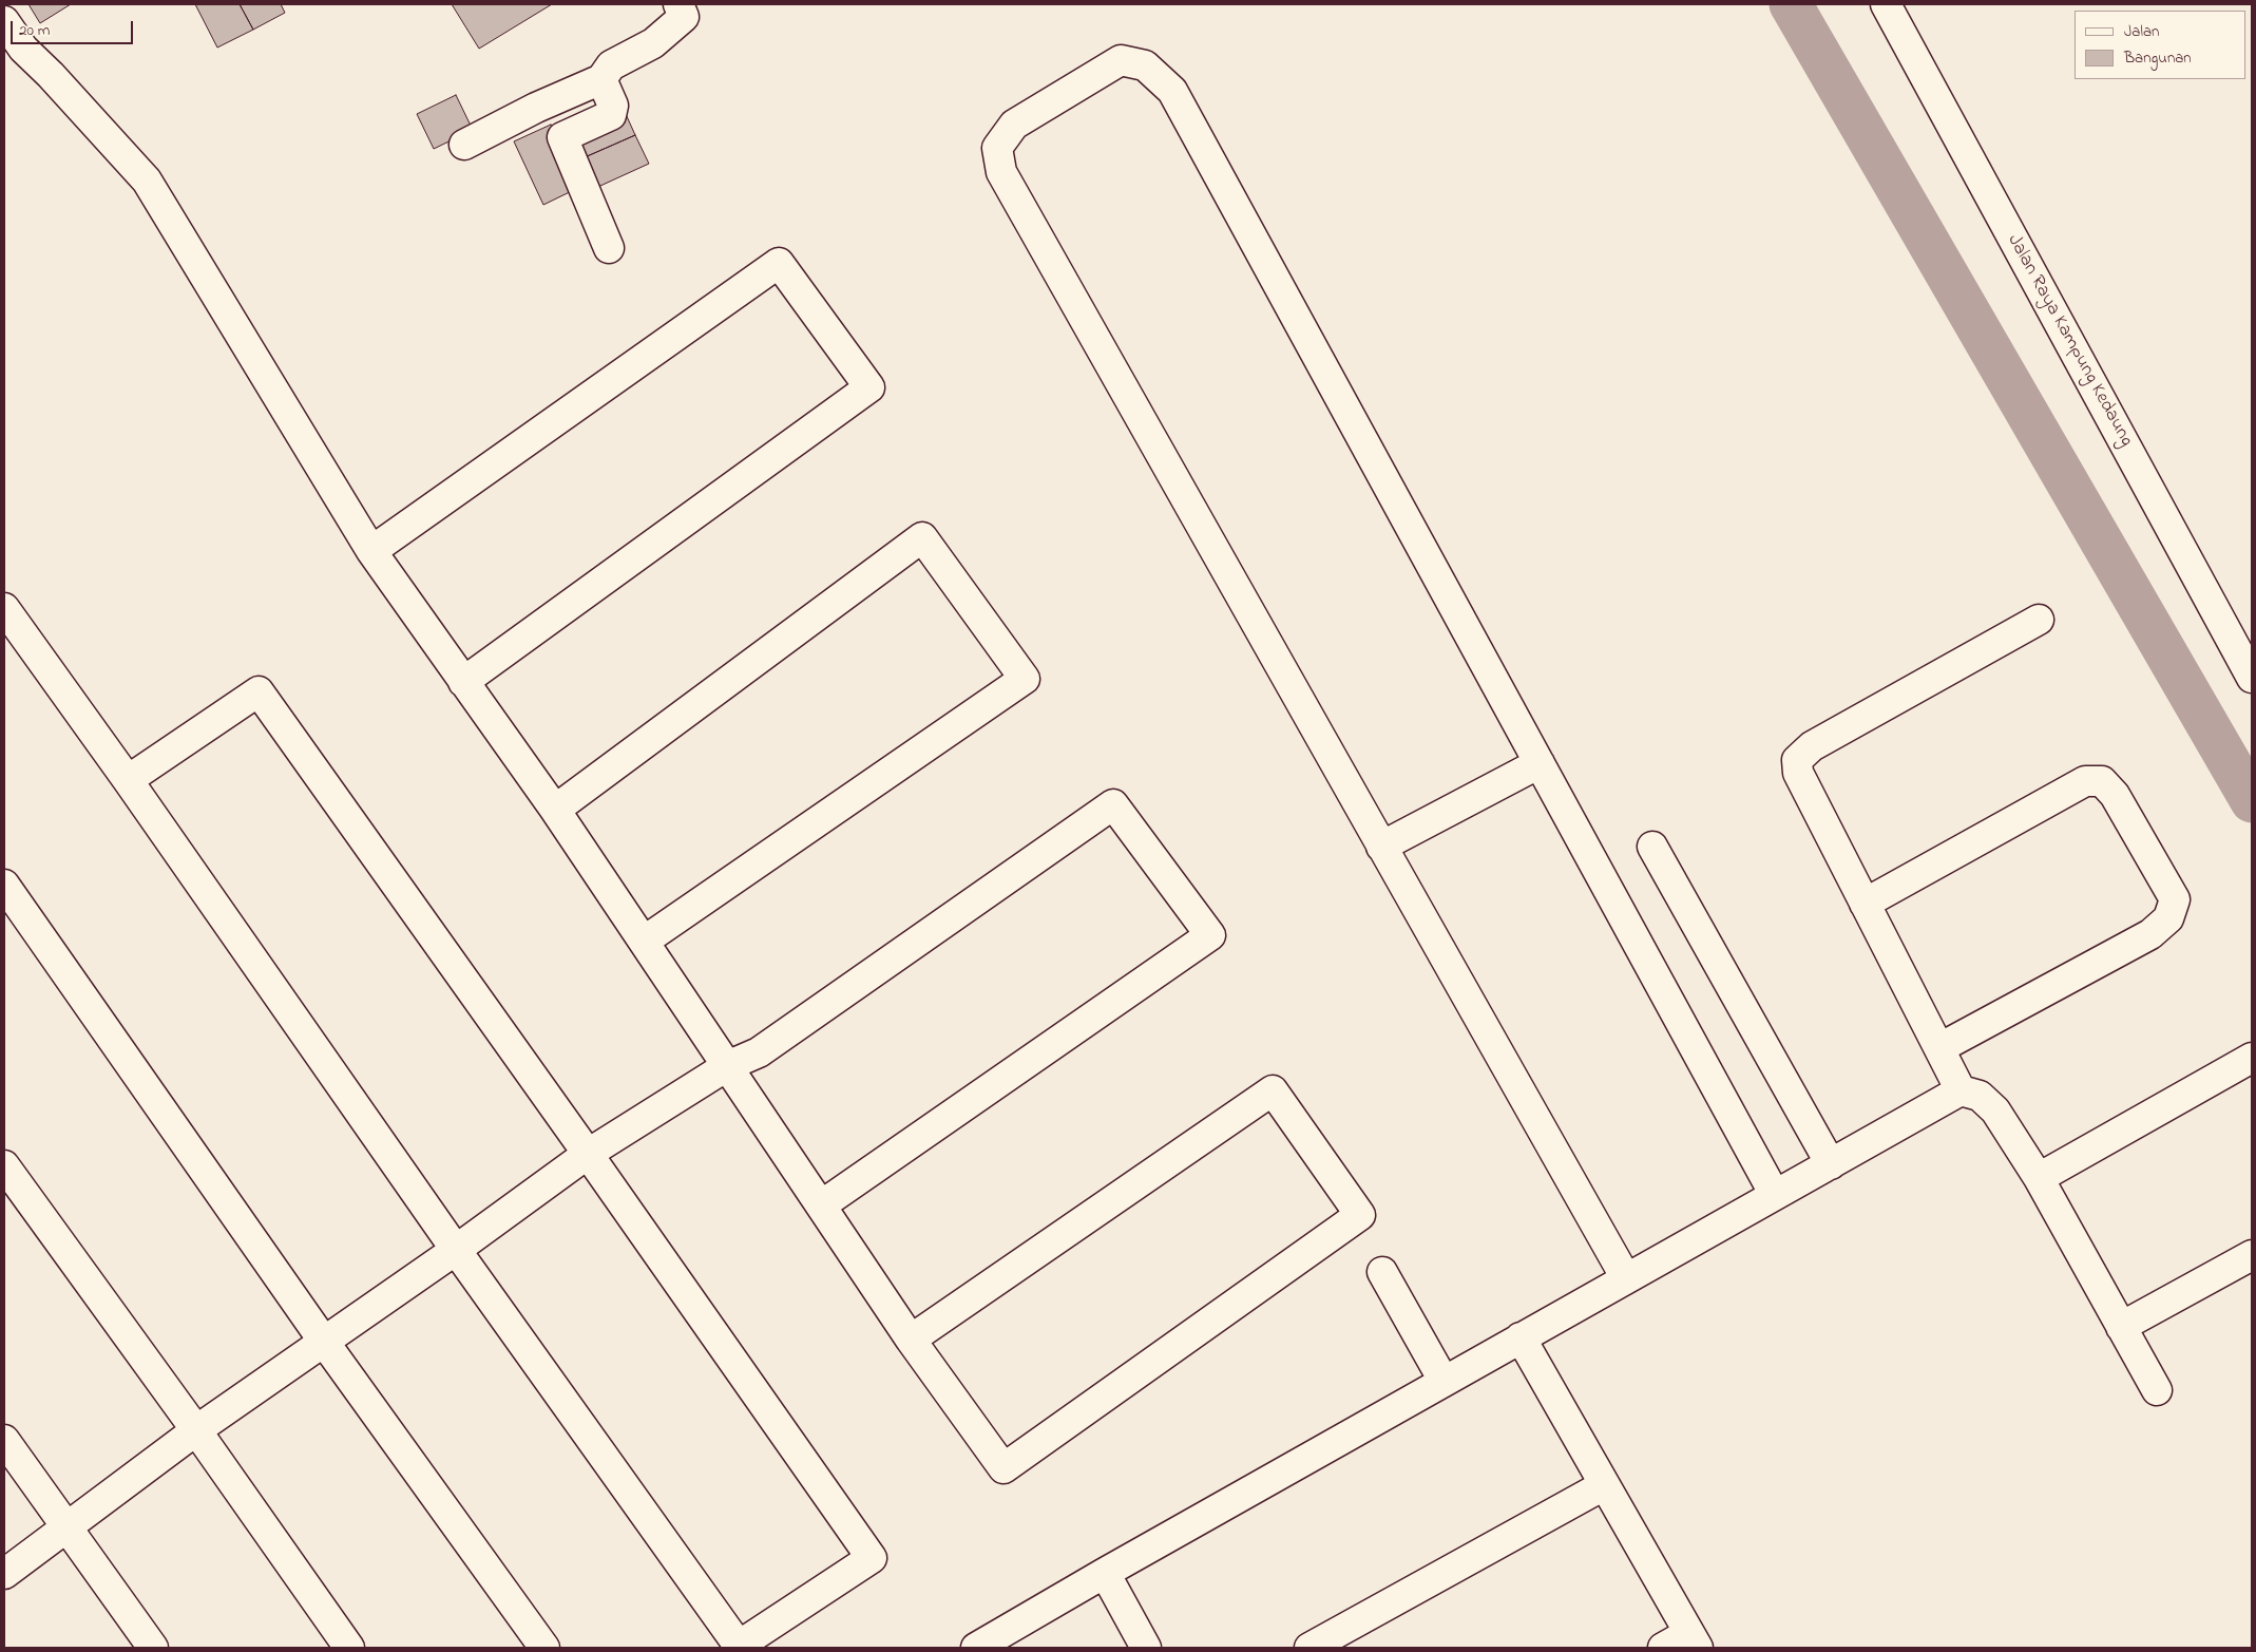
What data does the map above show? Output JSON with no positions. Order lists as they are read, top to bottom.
{
  "streets": {
    "street": ["Jalan Raya Kampung Kedaung"]
  },
  "legend": ["Jalan", "Bangunan"],
  "scale_bar": "20 m"
}
